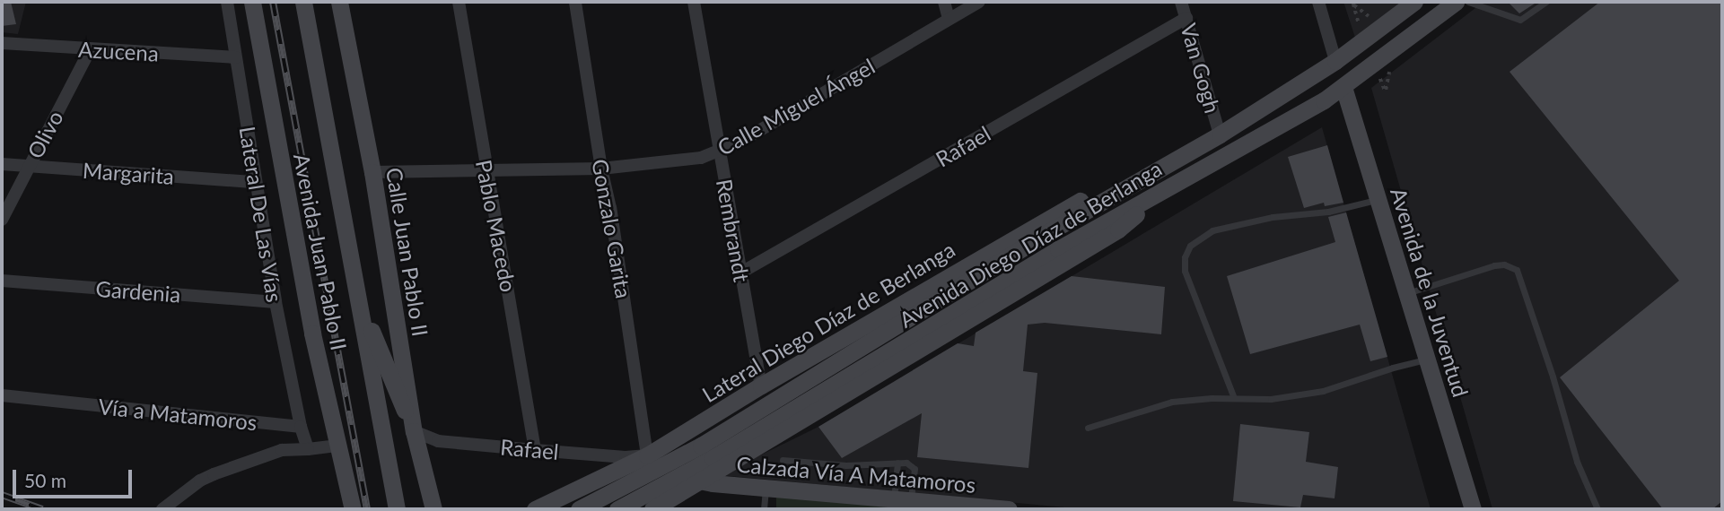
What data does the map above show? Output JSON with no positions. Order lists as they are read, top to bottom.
{
  "streets": {
    "main road": [
      "Avenida Diego Díaz de Berlanga",
      "Avenida Juan Pablo II",
      "Calle Juan Pablo II",
      "Avenida de la Juventud",
      "Lateral Diego Díaz de Berlanga",
      "Calzada Vía A Matamoros"
    ],
    "street": [
      "Azucena",
      "Van Gogh",
      "Calle Miguel Ángel",
      "Olivo",
      "Rafael",
      "Margarita",
      "Lateral De Las Vías",
      "Pablo Macedo",
      "Gonzalo Garita",
      "Rembrandt",
      "Gardenia",
      "Vía a Matamoros"
    ]
  },
  "crossings": [
    ["Azucena", "Olivo"],
    ["Azucena", "Lateral De Las Vías"],
    ["Van Gogh", "Rafael"],
    ["Van Gogh", "Avenida Diego Díaz de Berlanga"],
    ["Calle Miguel Ángel", "Pablo Macedo"],
    ["Calle Miguel Ángel", "Gonzalo Garita"],
    ["Calle Miguel Ángel", "Rembrandt"],
    ["Calle Miguel Ángel", "Calle Juan Pablo II"],
    ["Olivo", "Margarita"],
    ["Rafael", "Pablo Macedo"],
    ["Rafael", "Gonzalo Garita"],
    ["Rafael", "Rembrandt"],
    ["Rafael", "Calle Juan Pablo II"],
    ["Rafael", "Lateral Diego Díaz de Berlanga"],
    ["Rafael", "Calzada Vía A Matamoros"],
    ["Margarita", "Lateral De Las Vías"],
    ["Lateral De Las Vías", "Gardenia"],
    ["Lateral De Las Vías", "Vía a Matamoros"],
    ["Gonzalo Garita", "Lateral Diego Díaz de Berlanga"],
    ["Gonzalo Garita", "Calzada Vía A Matamoros"],
    ["Rembrandt", "Lateral Diego Díaz de Berlanga"],
    ["Avenida Diego Díaz de Berlanga", "Avenida de la Juventud"],
    ["Avenida Diego Díaz de Berlanga", "Lateral Diego Díaz de Berlanga"],
    ["Lateral Diego Díaz de Berlanga", "Calzada Vía A Matamoros"]
  ],
  "scale_bar": "50 m"
}
